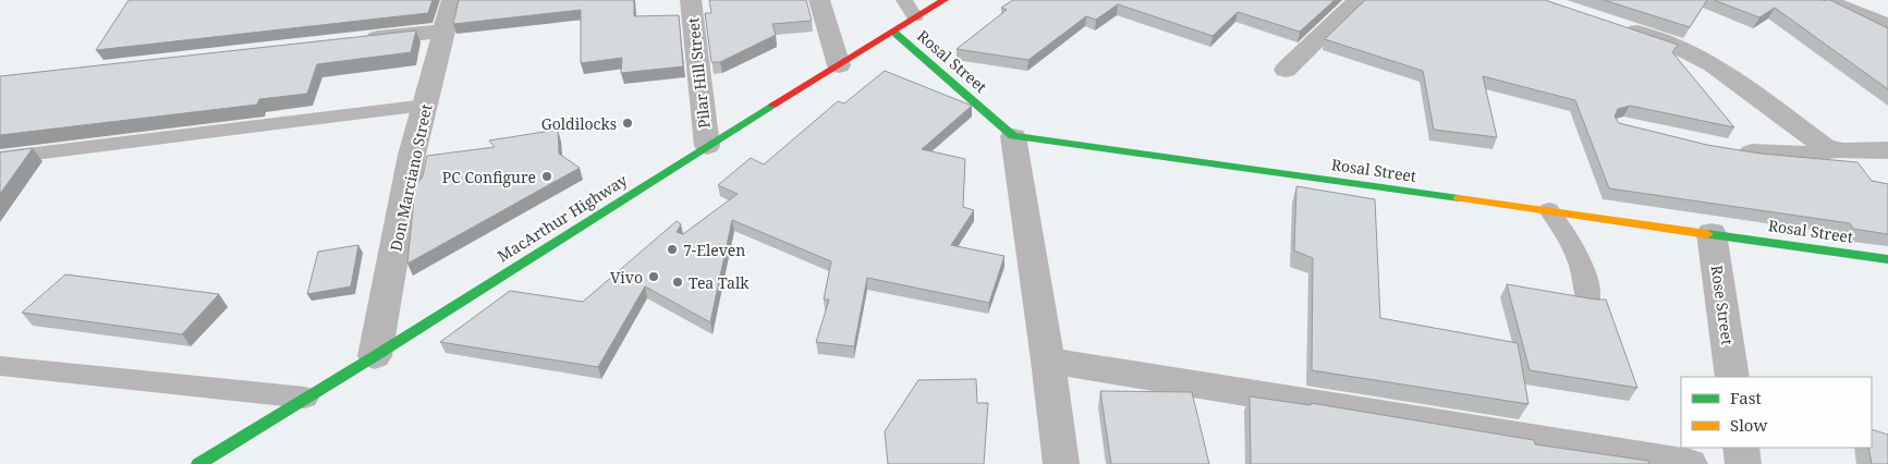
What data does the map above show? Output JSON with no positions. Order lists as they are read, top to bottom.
{
  "streets": {
    "main road": ["Rosal Street", "MacArthur Highway"],
    "street": ["Pilar Hill Street", "Don Marciano Street", "Rose Street"]
  },
  "crossings": [
    ["Rosal Street", "MacArthur Highway"],
    ["Rosal Street", "Rose Street"],
    ["Pilar Hill Street", "MacArthur Highway"],
    ["Don Marciano Street", "MacArthur Highway"]
  ],
  "places": [
    "Goldilocks",
    "PC Configure",
    "7-Eleven",
    "Vivo",
    "Tea Talk"
  ],
  "legend": ["Fast", "Slow"]
}
